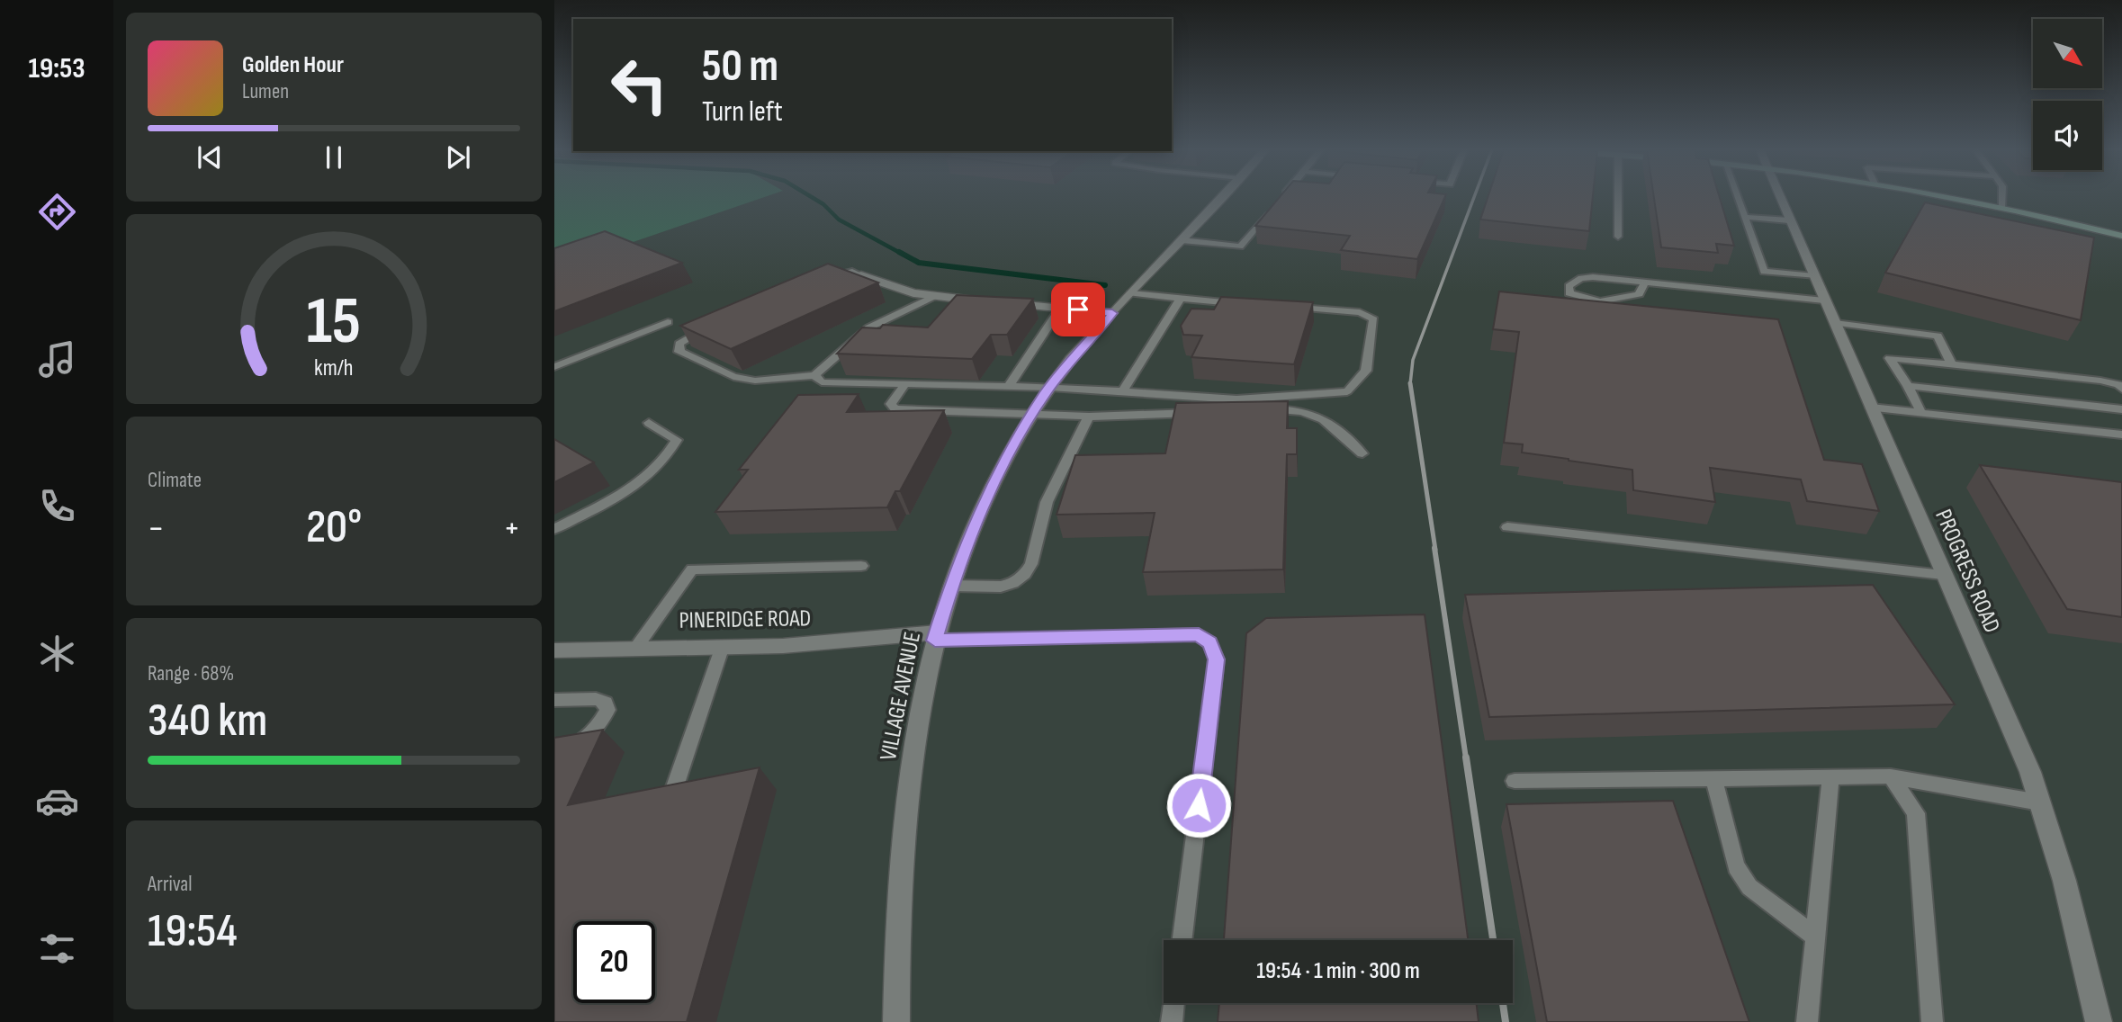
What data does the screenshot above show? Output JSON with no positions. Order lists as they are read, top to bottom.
{
  "streets": {
    "street": ["PROGRESS ROAD", "PINERIDGE ROAD", "VILLAGE AVENUE"]
  },
  "crossings": [
    ["PINERIDGE ROAD", "VILLAGE AVENUE"]
  ],
  "north": "bottom right",
  "page": {
    "tabs": "19:53",
    "turn": ["50 m", "Turn left"],
    "song": ["Golden Hour", "Lumen"],
    "tile": [
      "Climate",
      ["Range · 68%", "340 km"],
      ["Arrival", "19:54"]
    ],
    "heat": ["−", "20°", "+"],
    "limit": "20",
    "trip": "19:54 · 1 min · 300 m",
    "gauge": ["15", "km/h"]
  }
}
